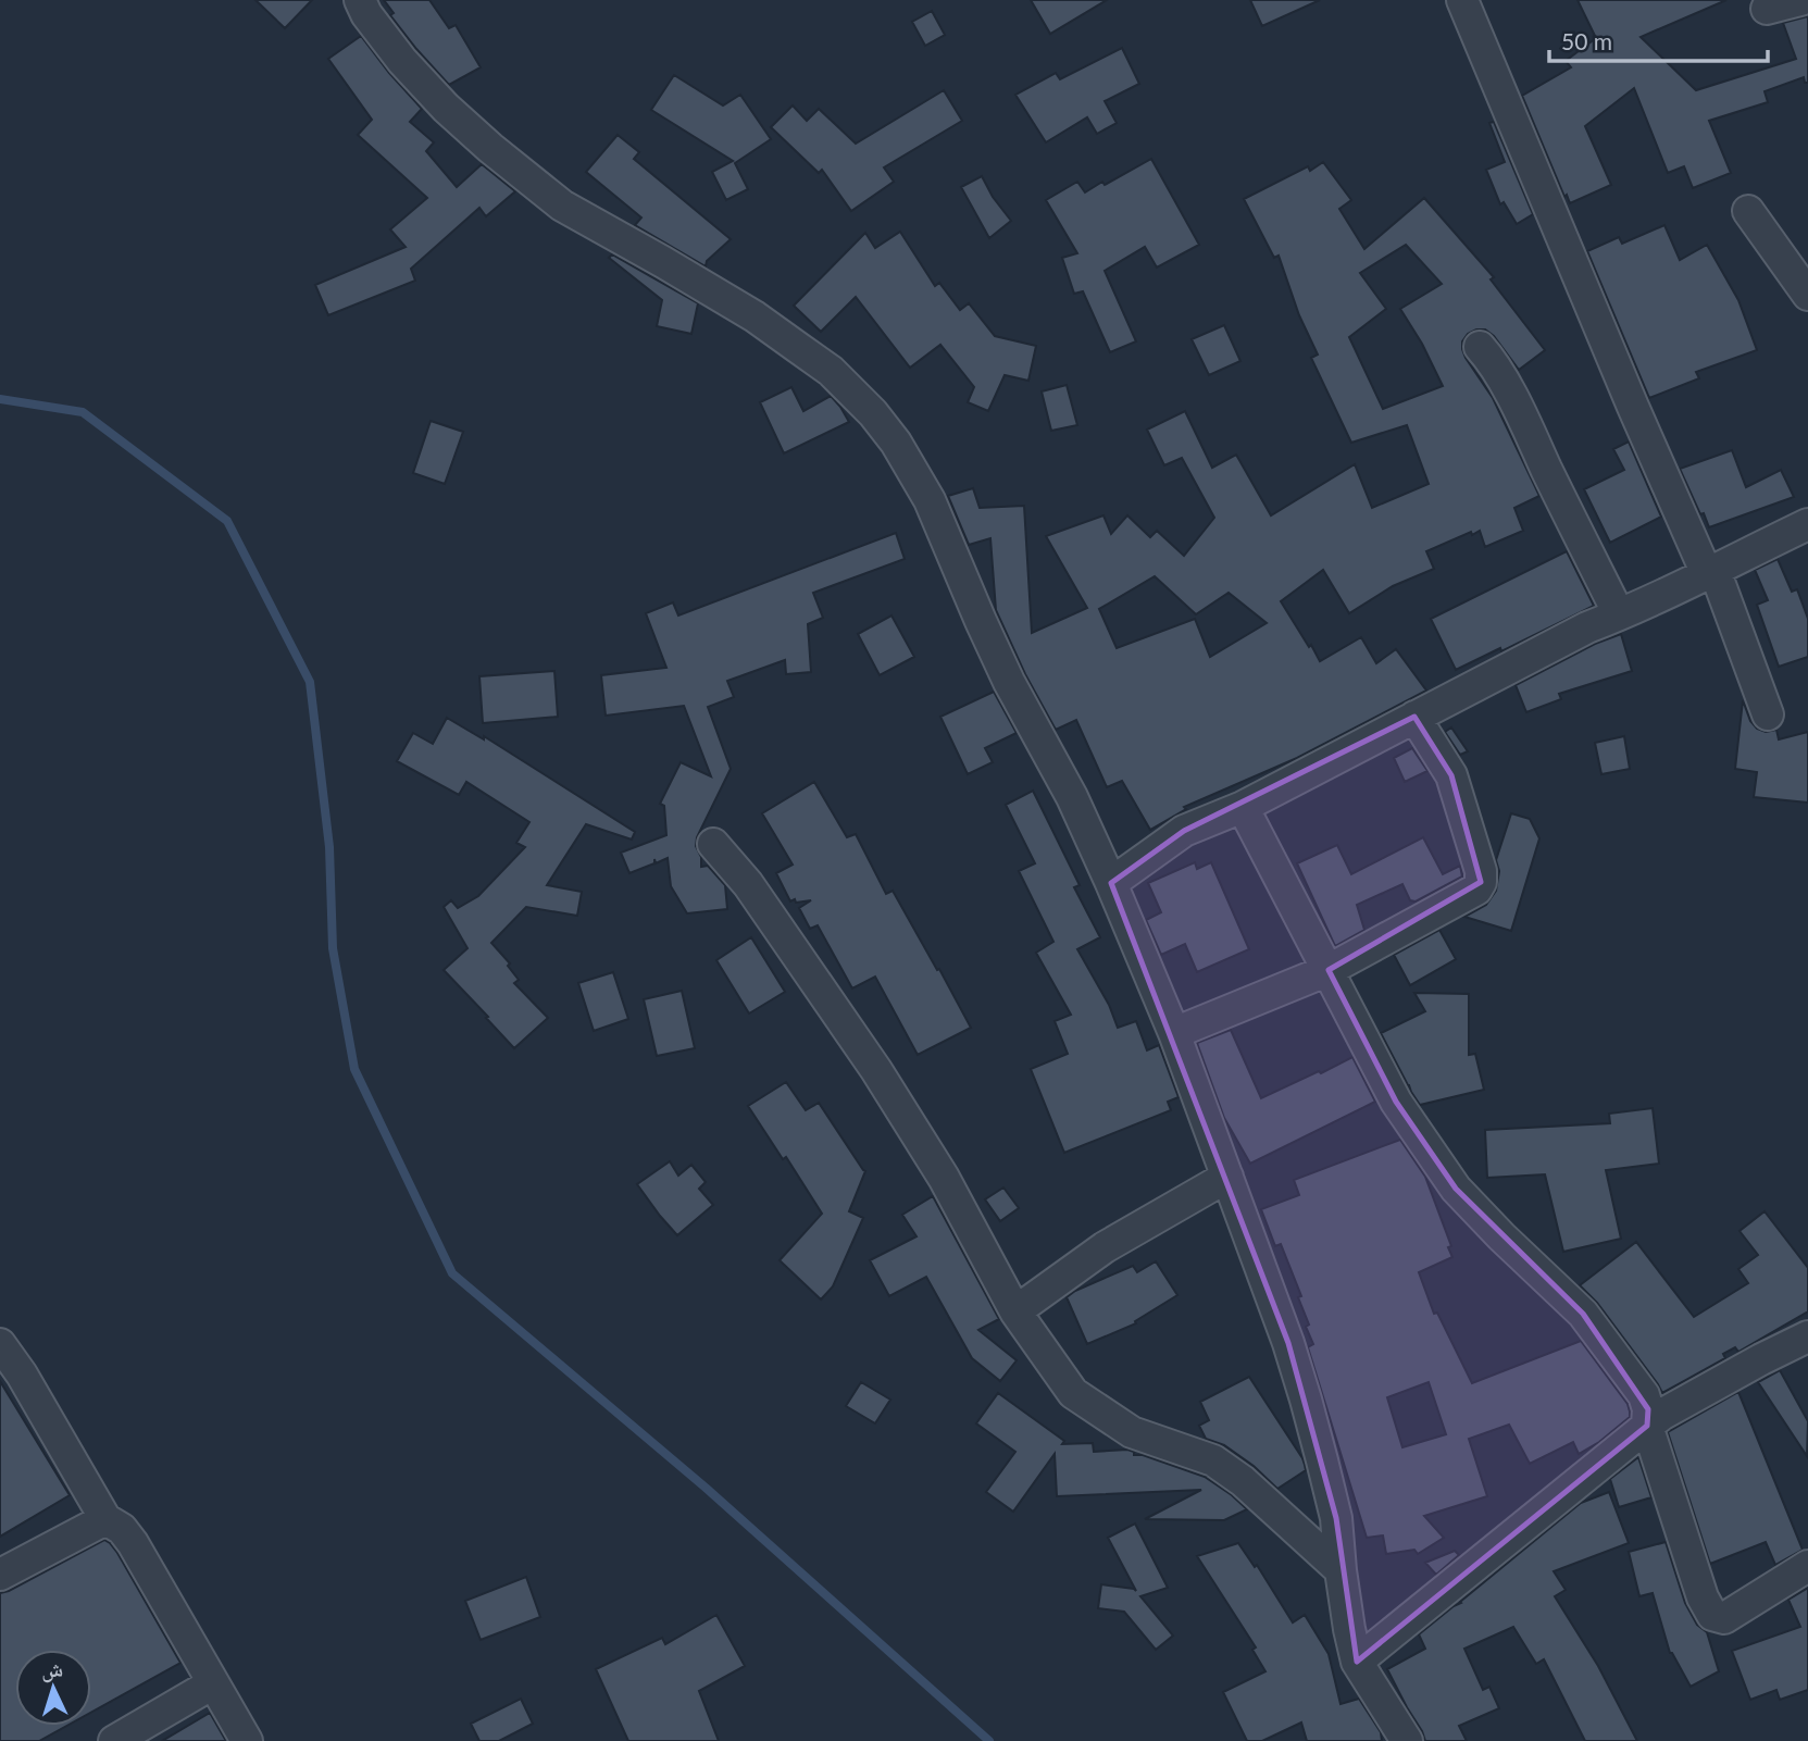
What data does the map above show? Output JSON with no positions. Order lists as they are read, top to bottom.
{
  "scale_bar": "50 m",
  "north": "top"
}
